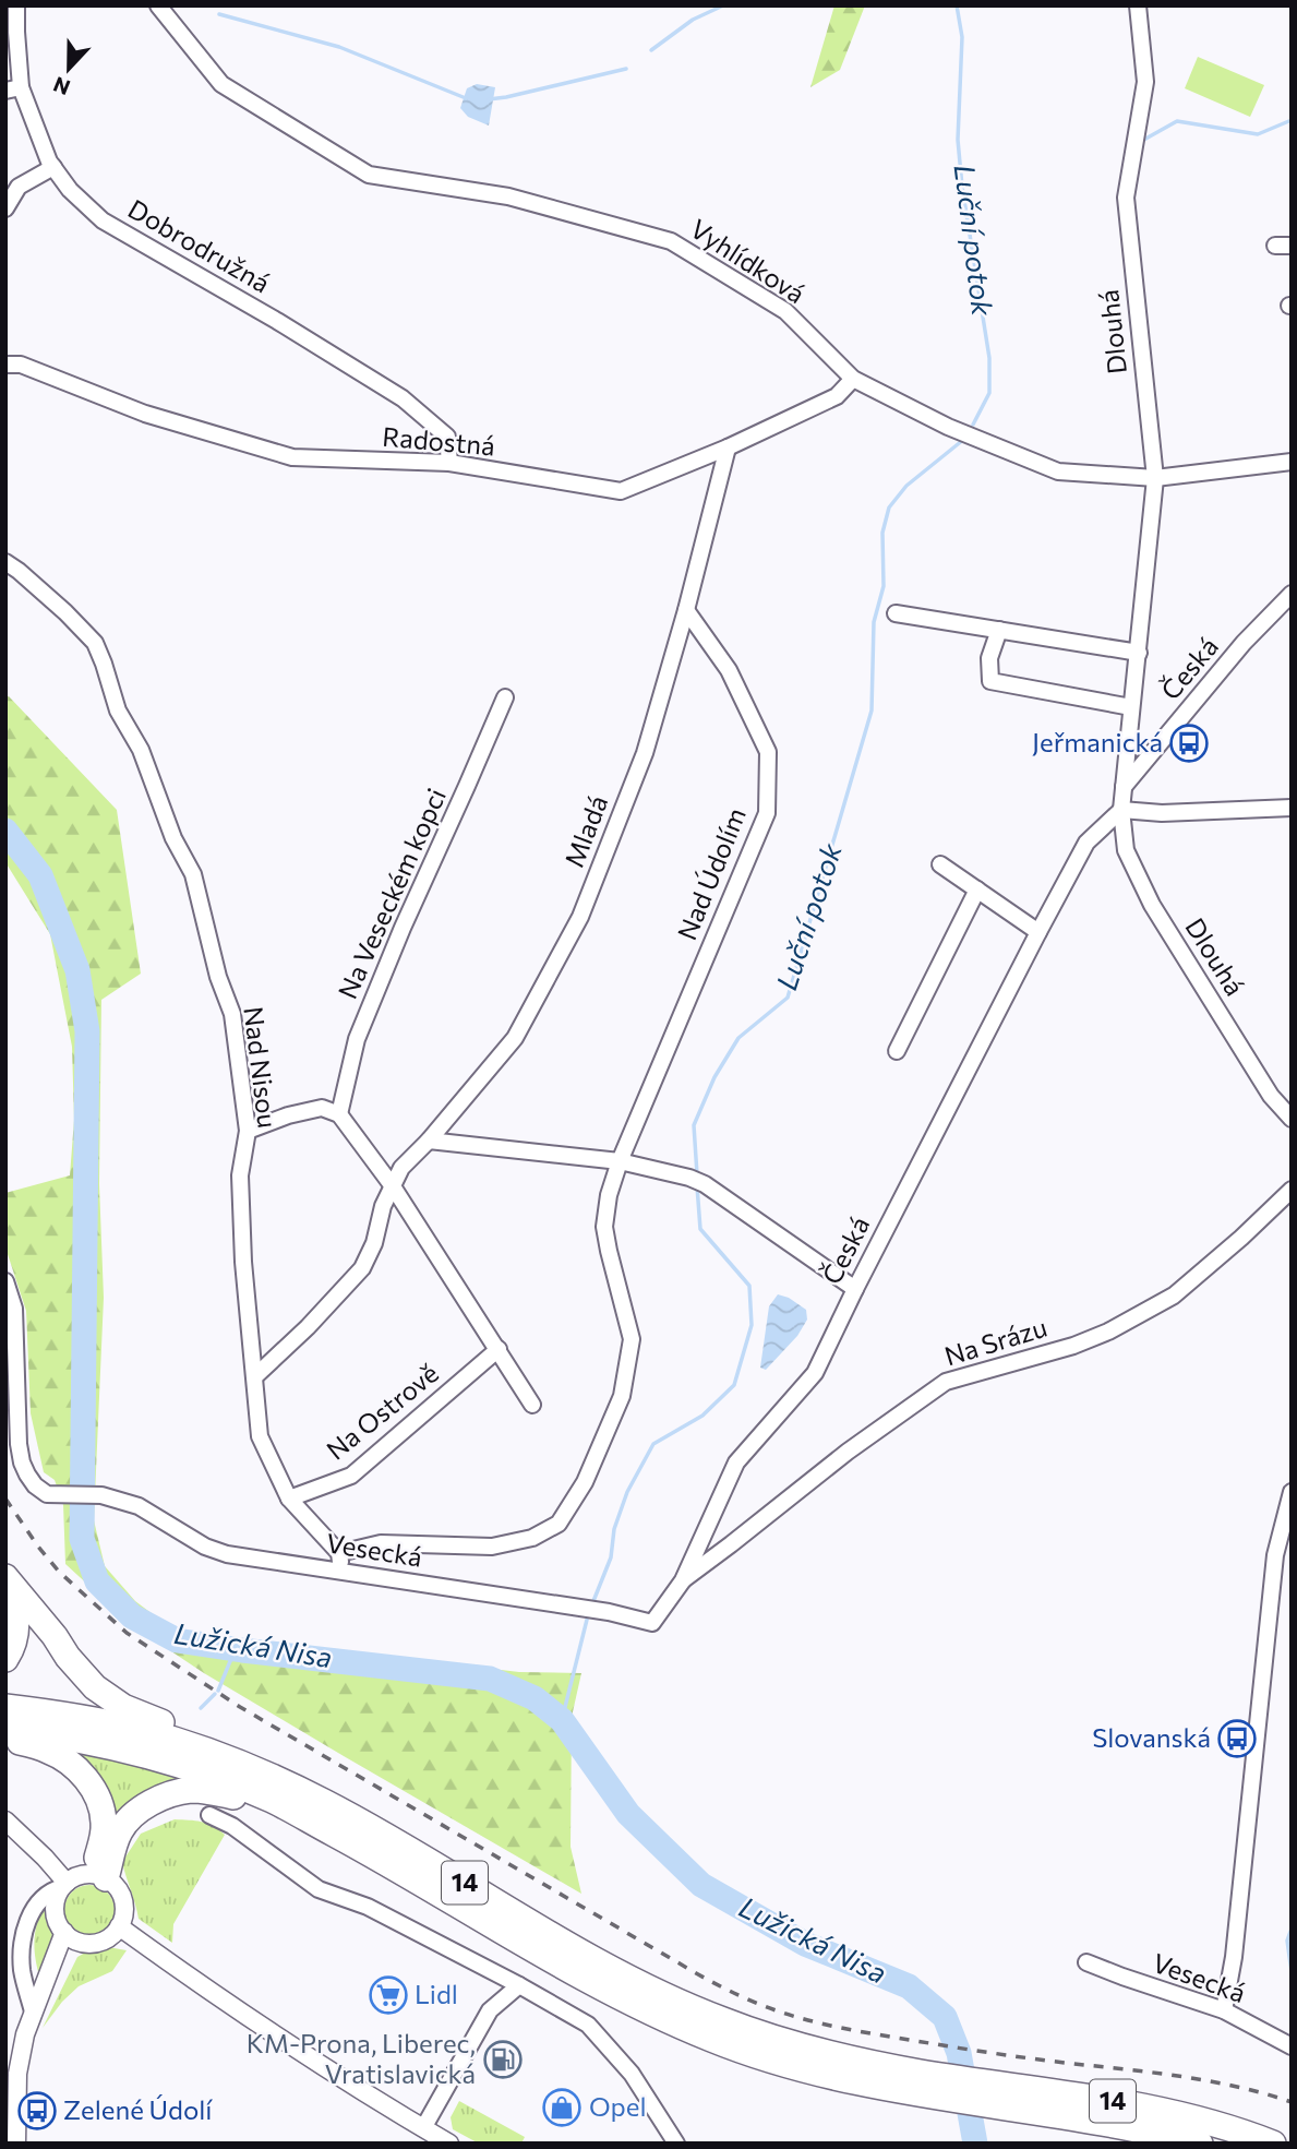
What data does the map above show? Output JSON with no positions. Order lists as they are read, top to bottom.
{
  "streets": {
    "highway": ["14"],
    "street": [
      "Dobrodružná",
      "Vyhlídková",
      "Dlouhá",
      "Radostná",
      "Česká",
      "Mladá",
      "Nad Údolím",
      "Na Veseckém kopci",
      "Nad Nisou",
      "Na Srázu",
      "Na Ostrově",
      "Vesecká"
    ]
  },
  "crossings": [
    ["Dobrodružná", "Radostná"],
    ["Vyhlídková", "Dlouhá"],
    ["Vyhlídková", "Radostná"],
    ["Dlouhá", "Česká"],
    ["Radostná", "Mladá"],
    ["Česká", "Na Srázu"],
    ["Česká", "Vesecká"],
    ["Mladá", "Nad Údolím"],
    ["Nad Údolím", "Nad Nisou"],
    ["Nad Nisou", "Na Ostrově"],
    ["Na Srázu", "Vesecká"]
  ],
  "water": ["Luční potok", "Lužická Nisa"],
  "places": {
    "bus stop": ["Jeřmanická", "Slovanská", "Zelené Údolí"],
    "supermarket": ["Lidl"],
    "fuel station": ["KM-Prona, Liberec, Vratislavická"],
    "shop": ["Opel"]
  },
  "north": "bottom"
}
